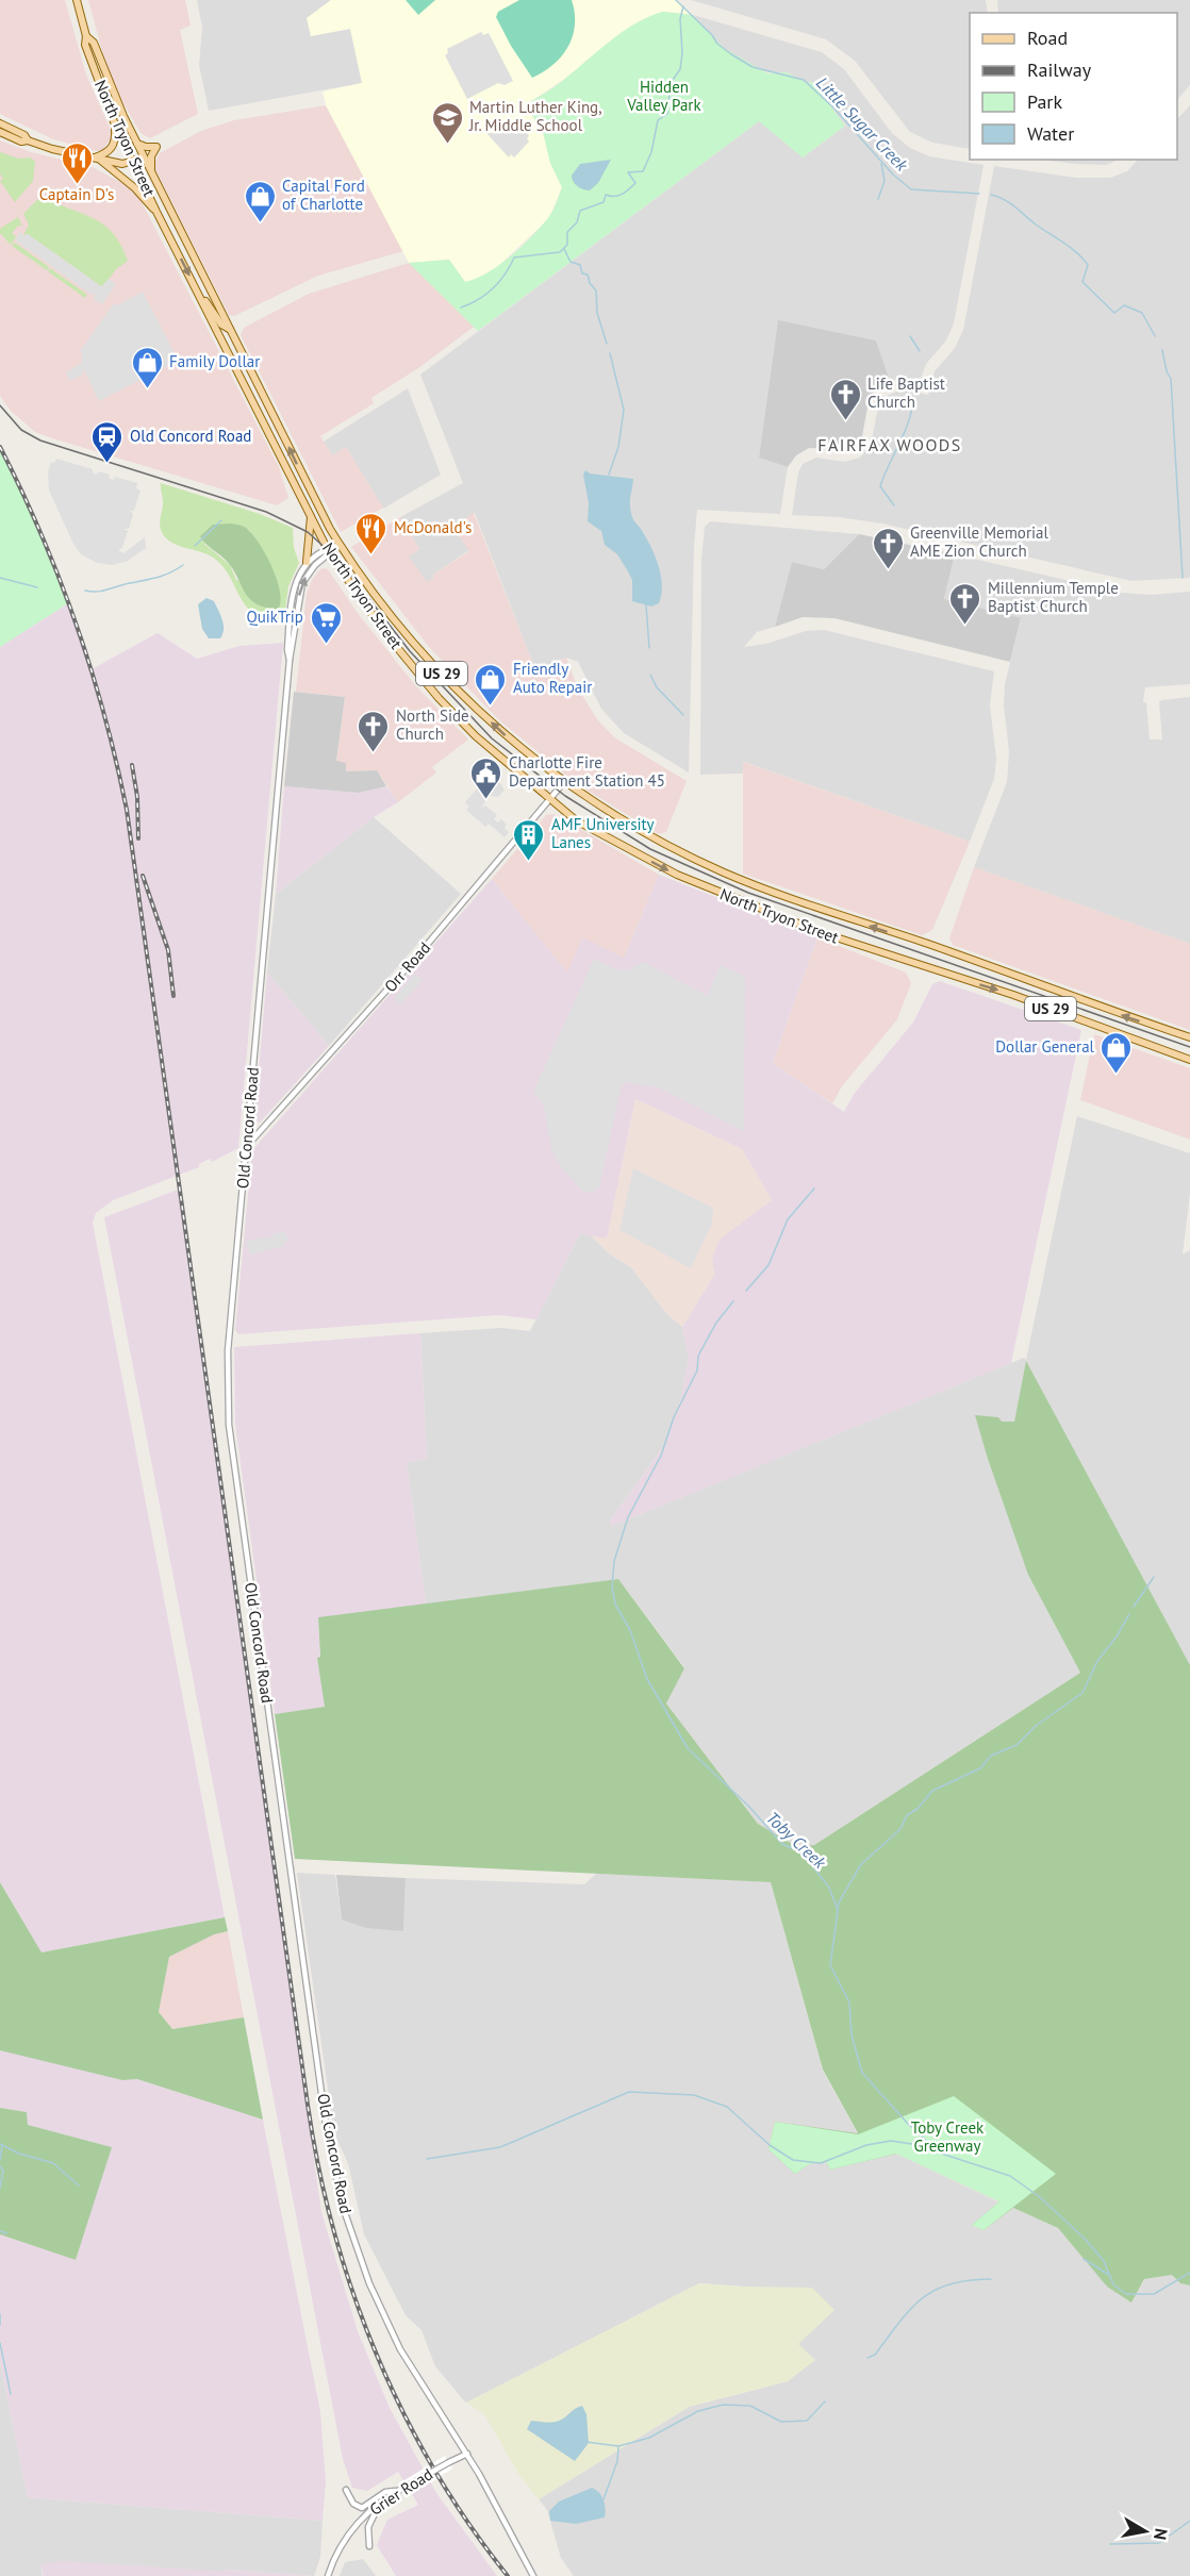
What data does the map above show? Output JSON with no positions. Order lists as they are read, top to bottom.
{
  "streets": {
    "main road": ["North Tryon Street", "US 29"],
    "street": ["Orr Road", "Old Concord Road", "Grier Road"]
  },
  "crossings": [
    ["North Tryon Street", "Orr Road"],
    ["North Tryon Street", "Old Concord Road"],
    ["Orr Road", "Old Concord Road"],
    ["Old Concord Road", "Grier Road"]
  ],
  "districts": ["FAIRFAX WOODS"],
  "water": ["Little Sugar Creek", "Toby Creek"],
  "parks": ["Hidden Valley Park", "Toby Creek Greenway"],
  "places": {
    "school or university": ["Martin Luther King, Jr. Middle School"],
    "restaurant": ["Captain D's", "McDonald's"],
    "shop": [
      "Capital Ford of Charlotte",
      "Family Dollar",
      "Friendly Auto Repair",
      "Dollar General"
    ],
    "church": [
      "Life Baptist Church",
      "Greenville Memorial AME Zion Church",
      "Millennium Temple Baptist Church",
      "North Side Church"
    ],
    "station": ["Old Concord Road"],
    "supermarket": ["QuikTrip"],
    "public building": ["Charlotte Fire Department Station 45"],
    "building": ["AMF University Lanes"]
  },
  "legend": [
    "Road",
    "Railway",
    "Park",
    "Water"
  ],
  "north": "right"
}
